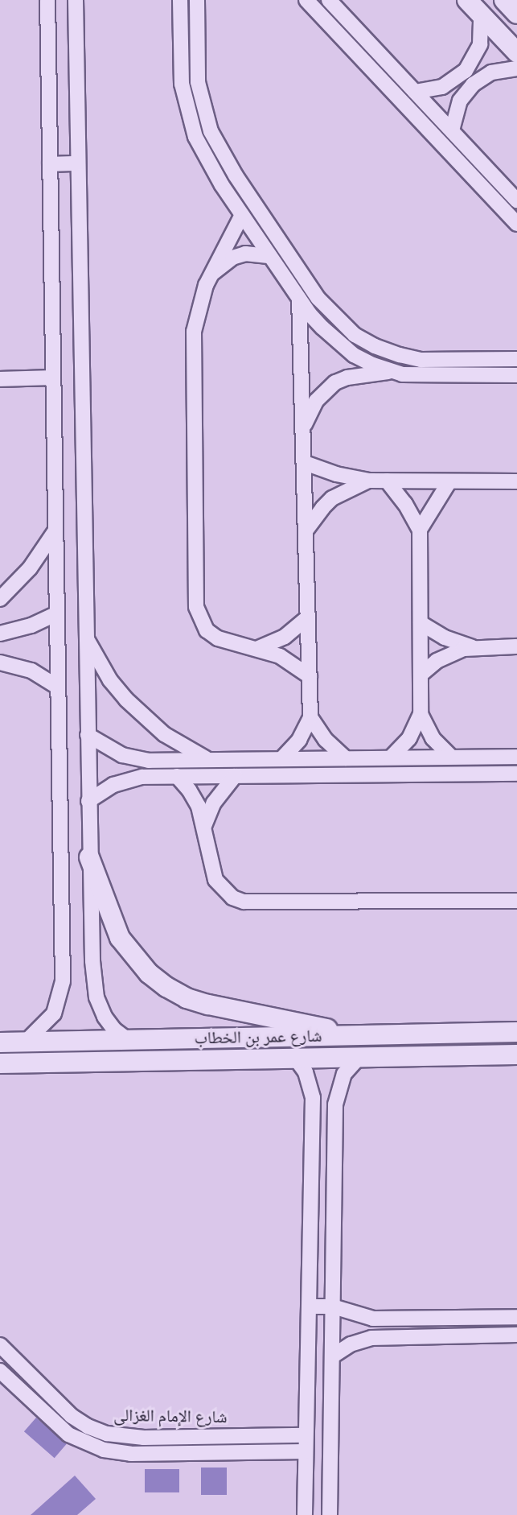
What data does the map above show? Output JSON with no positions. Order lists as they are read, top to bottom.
{
  "streets": {
    "street": ["شارع عمر بن الخطاب", "شارع الإمام الغزالى"]
  }
}
